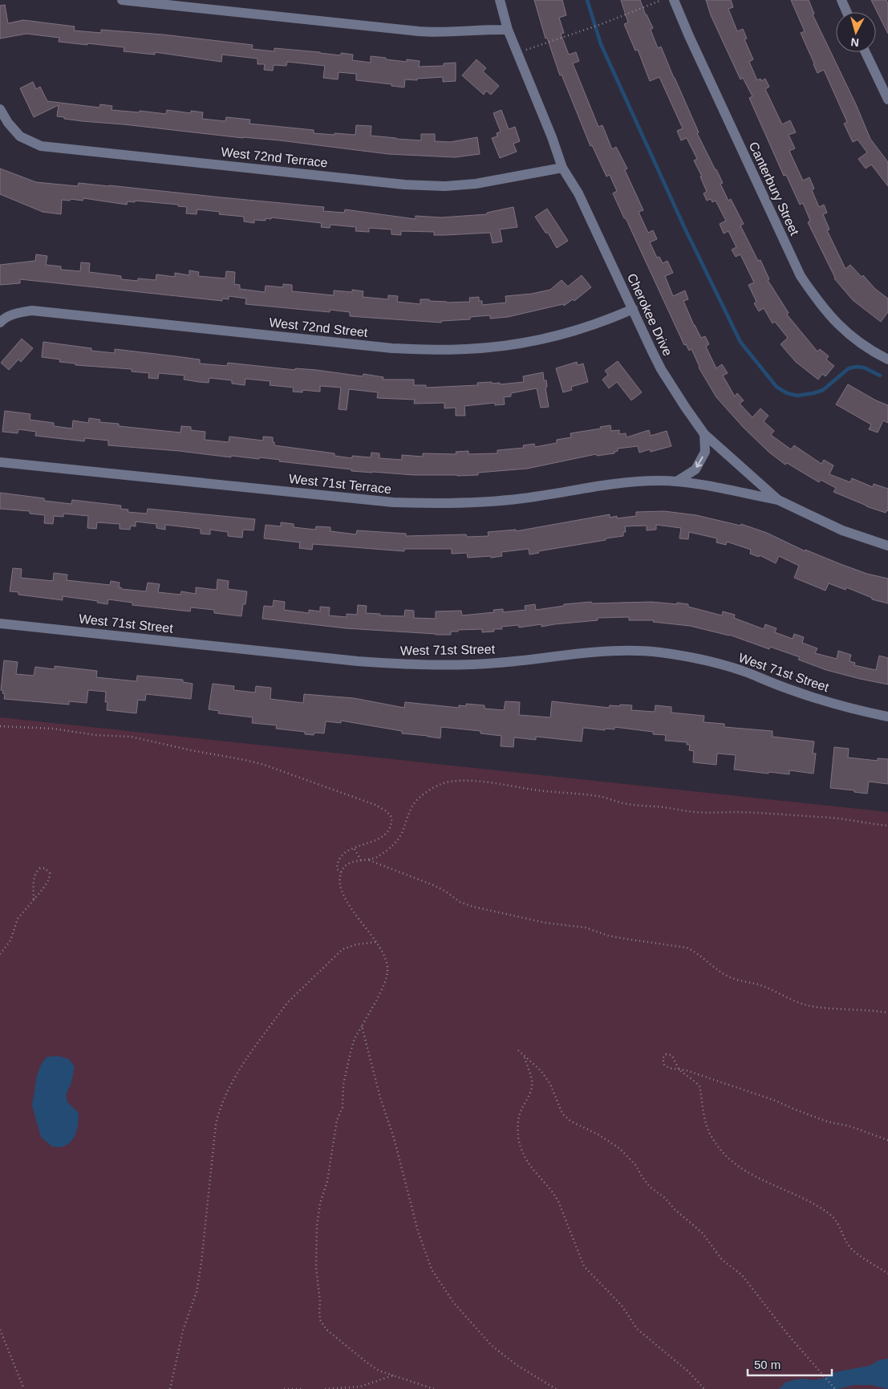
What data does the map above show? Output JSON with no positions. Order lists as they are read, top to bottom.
{
  "streets": {
    "street": [
      "West 72nd Terrace",
      "Canterbury Street",
      "Cherokee Drive",
      "West 72nd Street",
      "West 71st Terrace",
      "West 71st Street"
    ]
  },
  "crossings": [
    ["West 72nd Terrace", "Cherokee Drive"],
    ["Cherokee Drive", "West 72nd Street"],
    ["Cherokee Drive", "West 71st Terrace"]
  ],
  "scale_bar": "50 m",
  "north": "bottom"
}
